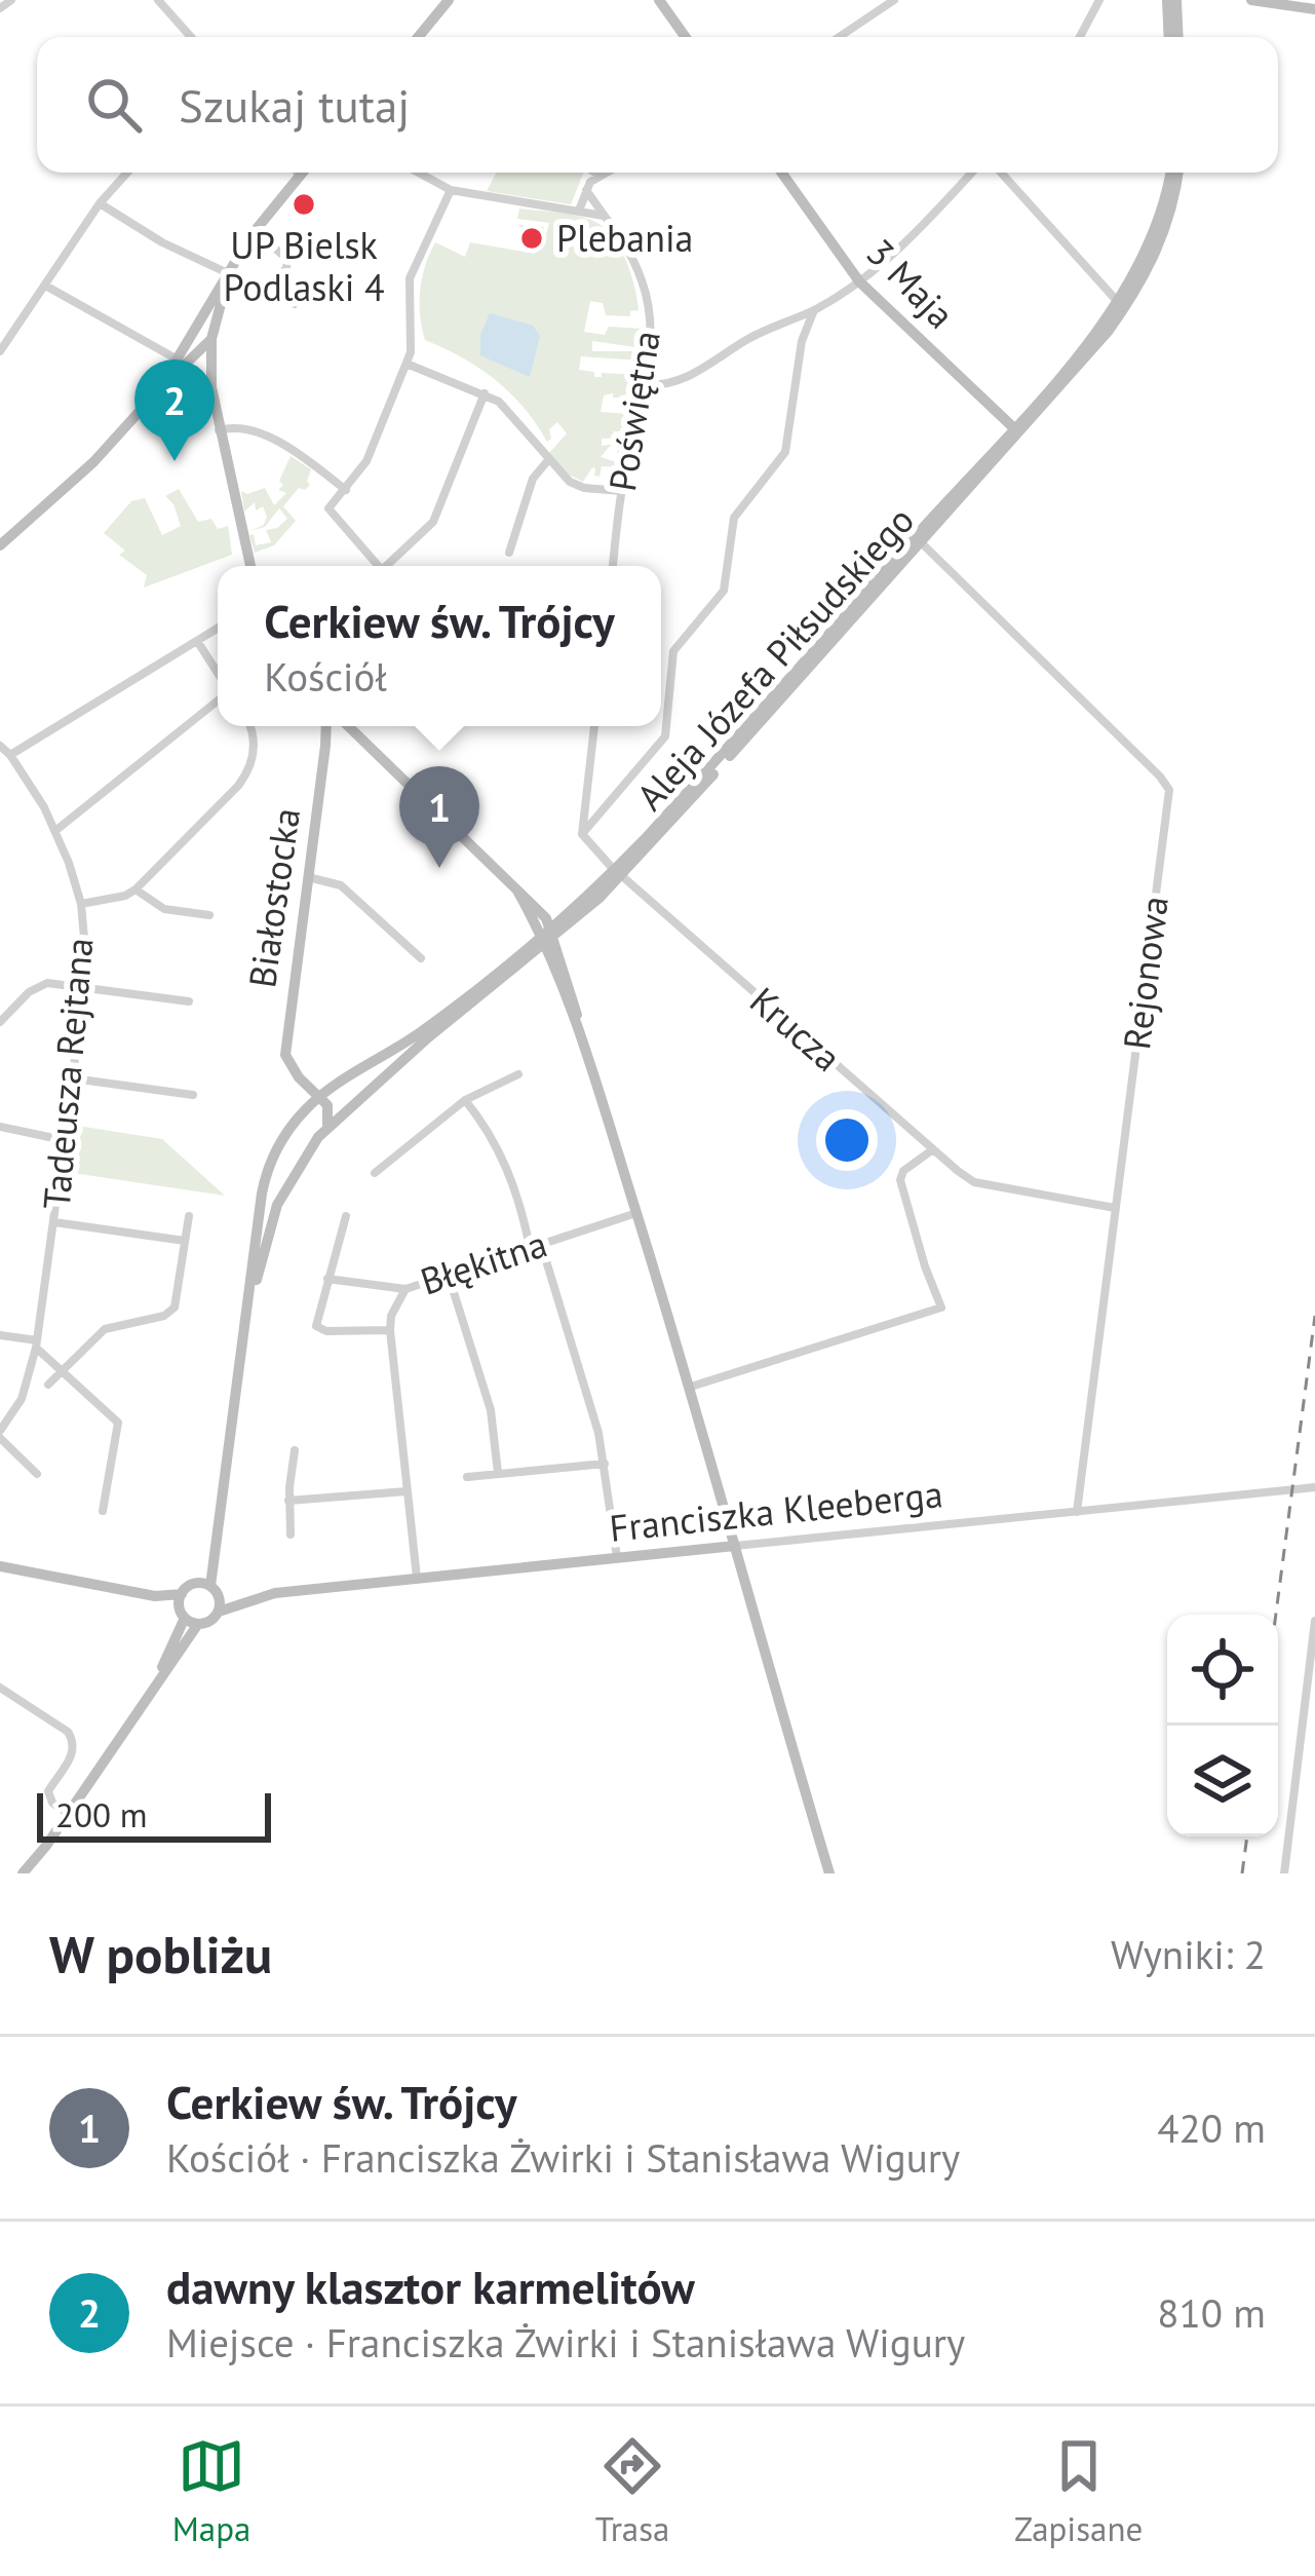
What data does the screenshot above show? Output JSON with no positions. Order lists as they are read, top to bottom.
{
  "streets": {
    "main road": [
      "3 Maja",
      "Aleja Józefa Piłsudskiego",
      "Białostocka",
      "Franciszka Kleeberga"
    ],
    "street": [
      "Poświętna",
      "Rejonowa",
      "Krucza",
      "Tadeusza Rejtana",
      "Błękitna"
    ]
  },
  "crossings": [
    ["3 Maja", "Aleja Józefa Piłsudskiego"],
    ["Aleja Józefa Piłsudskiego", "Białostocka"],
    ["Aleja Józefa Piłsudskiego", "Rejonowa"],
    ["Aleja Józefa Piłsudskiego", "Krucza"],
    ["Rejonowa", "Krucza"],
    ["Rejonowa", "Franciszka Kleeberga"]
  ],
  "places": ["UP Bielsk Podlaski 4", "Plebania"],
  "scale_bar": "200 m",
  "page": {
    "search": "Szukaj tutaj",
    "pins": ["2", "1"],
    "popup": ["Cerkiew św. Trójcy", "Kościół"],
    "scale": "200 m",
    "heading": ["W pobliżu", "Wyniki: 2"],
    "list": [
      {
        "mark": "1",
        "name": "Cerkiew św. Trójcy",
        "note": "Kościół · Franciszka Żwirki i Stanisława Wigury",
        "value": "420 m"
      },
      {
        "mark": "2",
        "name": "dawny klasztor karmelitów",
        "note": "Miejsce · Franciszka Żwirki i Stanisława Wigury",
        "value": "810 m"
      }
    ],
    "nav": ["Mapa", "Trasa", "Zapisane"]
  }
}
